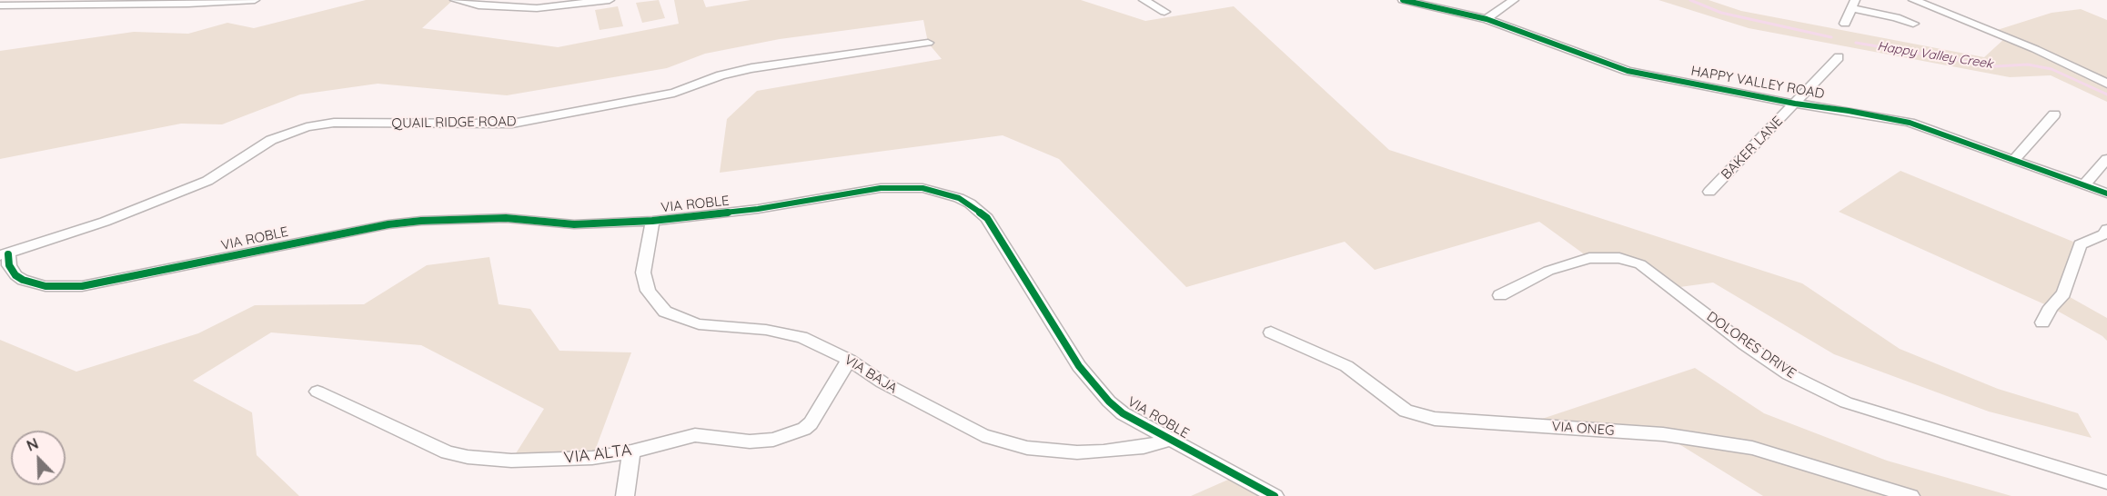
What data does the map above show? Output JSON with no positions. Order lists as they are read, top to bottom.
{
  "streets": {
    "street": [
      "HAPPY VALLEY ROAD",
      "QUAIL RIDGE ROAD",
      "BAKER LANE",
      "VIA ROBLE",
      "DOLORES DRIVE",
      "VIA BAJA",
      "VIA ONEG",
      "VIA ALTA"
    ]
  },
  "crossings": [
    ["HAPPY VALLEY ROAD", "BAKER LANE"],
    ["QUAIL RIDGE ROAD", "VIA ROBLE"],
    ["VIA ROBLE", "VIA BAJA"],
    ["VIA BAJA", "VIA ALTA"]
  ],
  "water": ["Happy Valley Creek"],
  "north": "top left"
}
